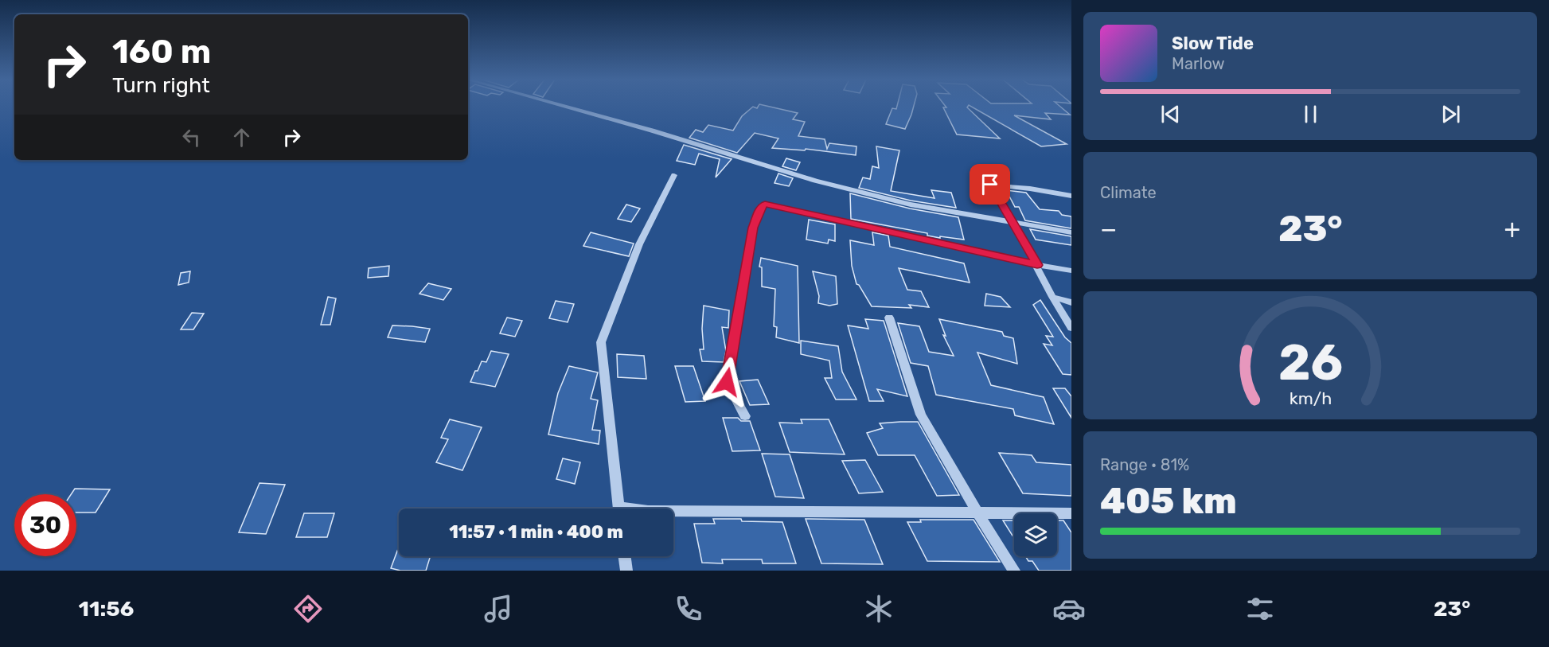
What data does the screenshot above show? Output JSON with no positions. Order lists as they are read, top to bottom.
{
  "page": {
    "turn": ["160 m", "Turn right"],
    "song": ["Slow Tide", "Marlow"],
    "tile": [
      "Climate",
      ["Range · 81%", "405 km"]
    ],
    "heat": ["−", "23°", "+"],
    "limit": "30",
    "trip": "11:57 · 1 min · 400 m",
    "tabs": ["11:56", "23°"],
    "gauge": ["26", "km/h"]
  }
}
